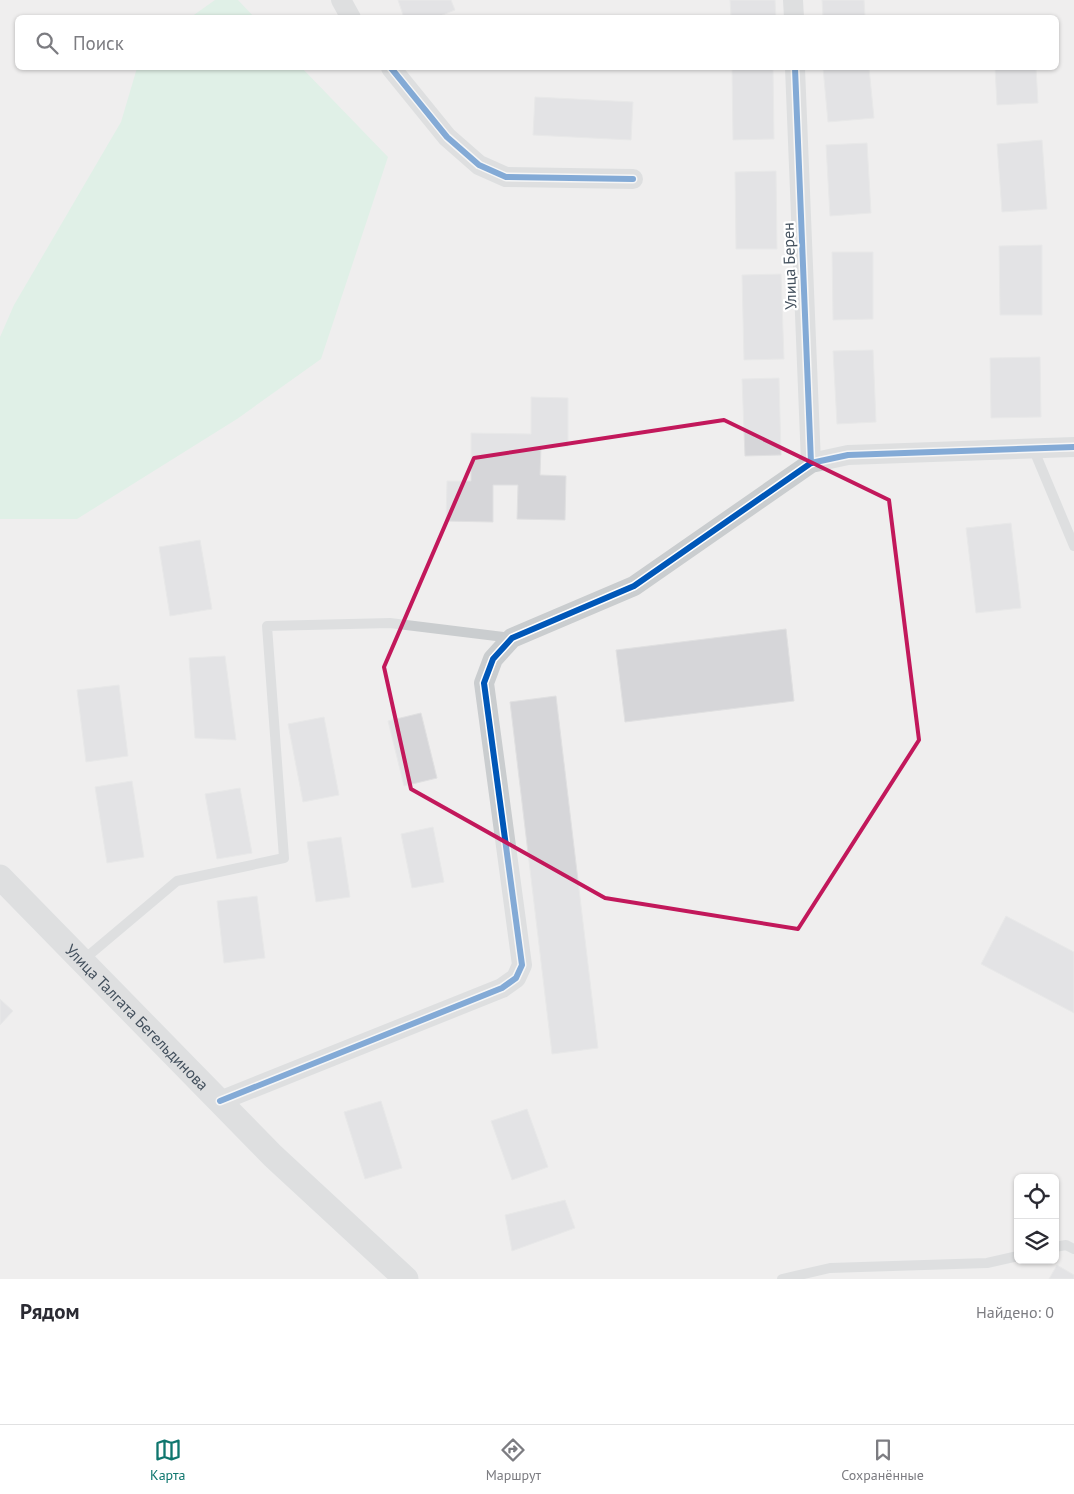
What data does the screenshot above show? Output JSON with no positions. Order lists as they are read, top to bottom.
{
  "streets": {
    "street": ["Улица Берен", "Улица Талгата Бегельдинова"]
  },
  "page": {
    "search": "Поиск",
    "heading": ["Рядом", "Найдено: 0"],
    "nav": ["Карта", "Маршрут", "Сохранённые"]
  }
}
